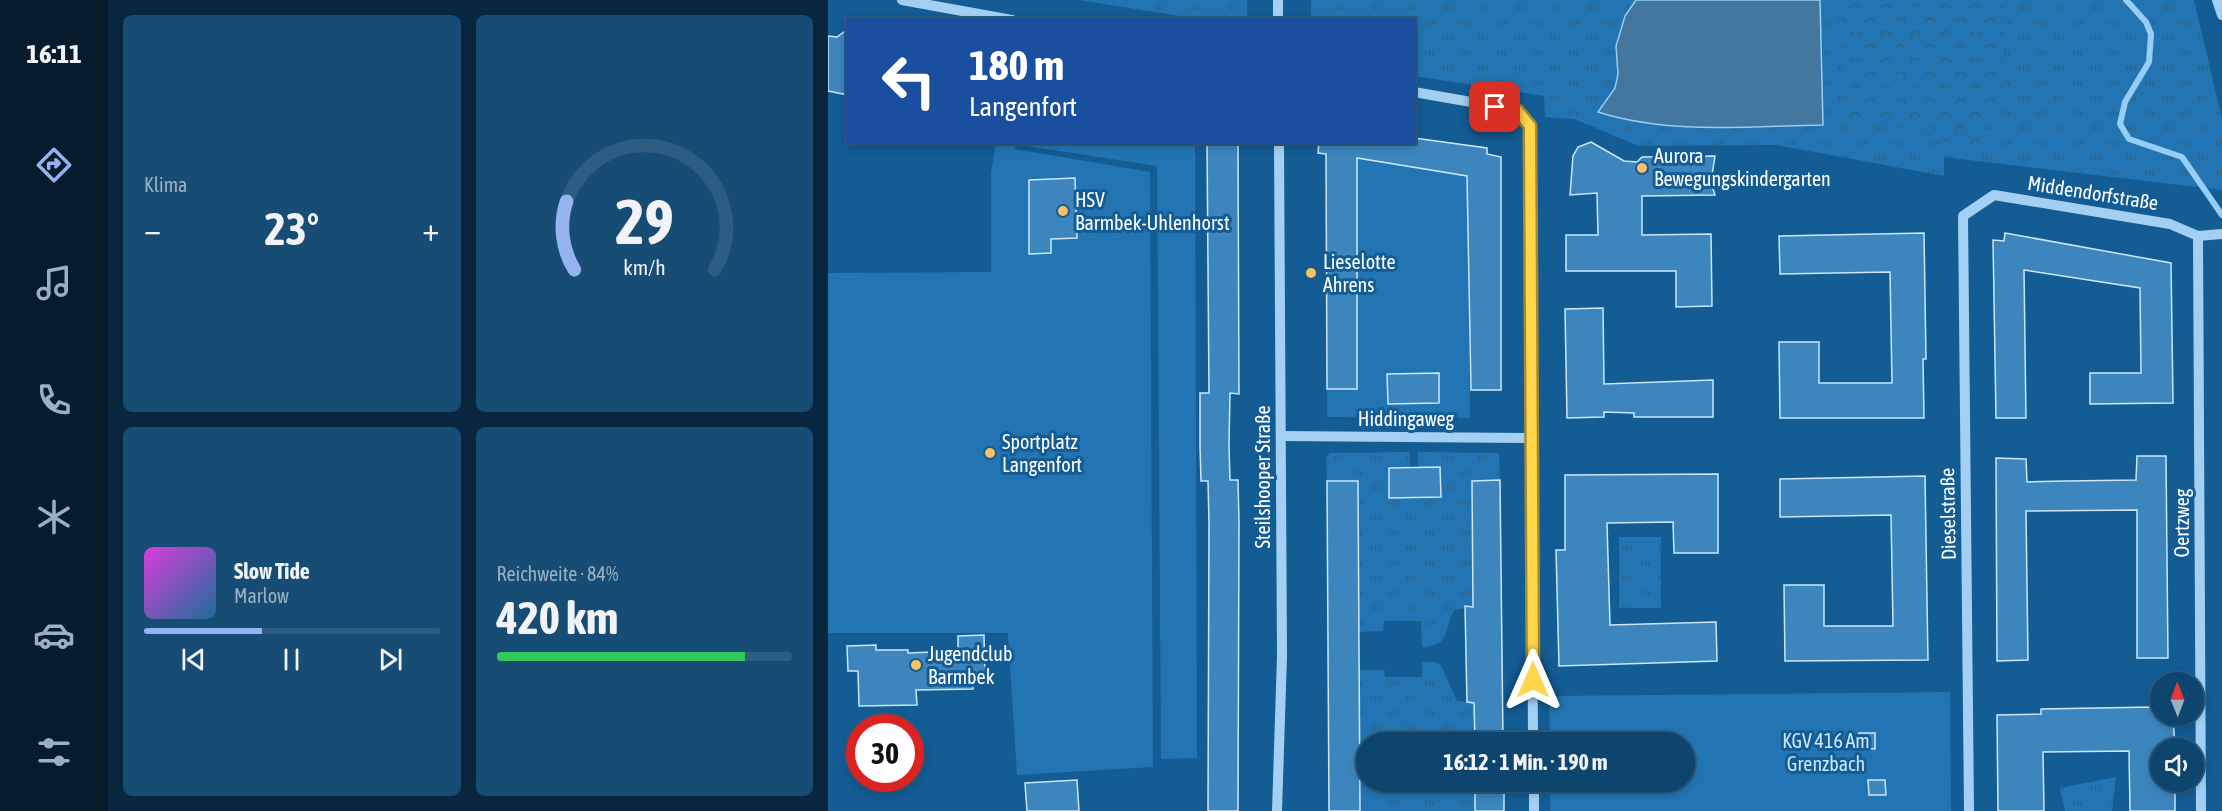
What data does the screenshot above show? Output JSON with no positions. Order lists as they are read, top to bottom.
{
  "streets": {
    "street": [
      "Middendorfstraße",
      "Hiddingaweg",
      "Steilshooper Straße",
      "Dieselstraße",
      "Oertzweg"
    ]
  },
  "crossings": [
    ["Middendorfstraße", "Dieselstraße"],
    ["Middendorfstraße", "Oertzweg"],
    ["Hiddingaweg", "Steilshooper Straße"]
  ],
  "parks": ["KGV 416 Am Grenzbach"],
  "places": [
    "Aurora Bewegungskindergarten",
    "HSV Barmbek-Uhlenhorst",
    "Lieselotte Ahrens",
    "Sportplatz Langenfort",
    "Jugendclub Barmbek"
  ],
  "north": "top",
  "page": {
    "tabs": "16:11",
    "tile": [
      "Klima",
      ["Reichweite · 84%", "420 km"]
    ],
    "turn": ["180 m", "Langenfort"],
    "heat": ["−", "23°", "+"],
    "song": ["Slow Tide", "Marlow"],
    "limit": "30",
    "trip": "16:12 · 1 Min. · 190 m",
    "gauge": ["29", "km/h"]
  }
}
